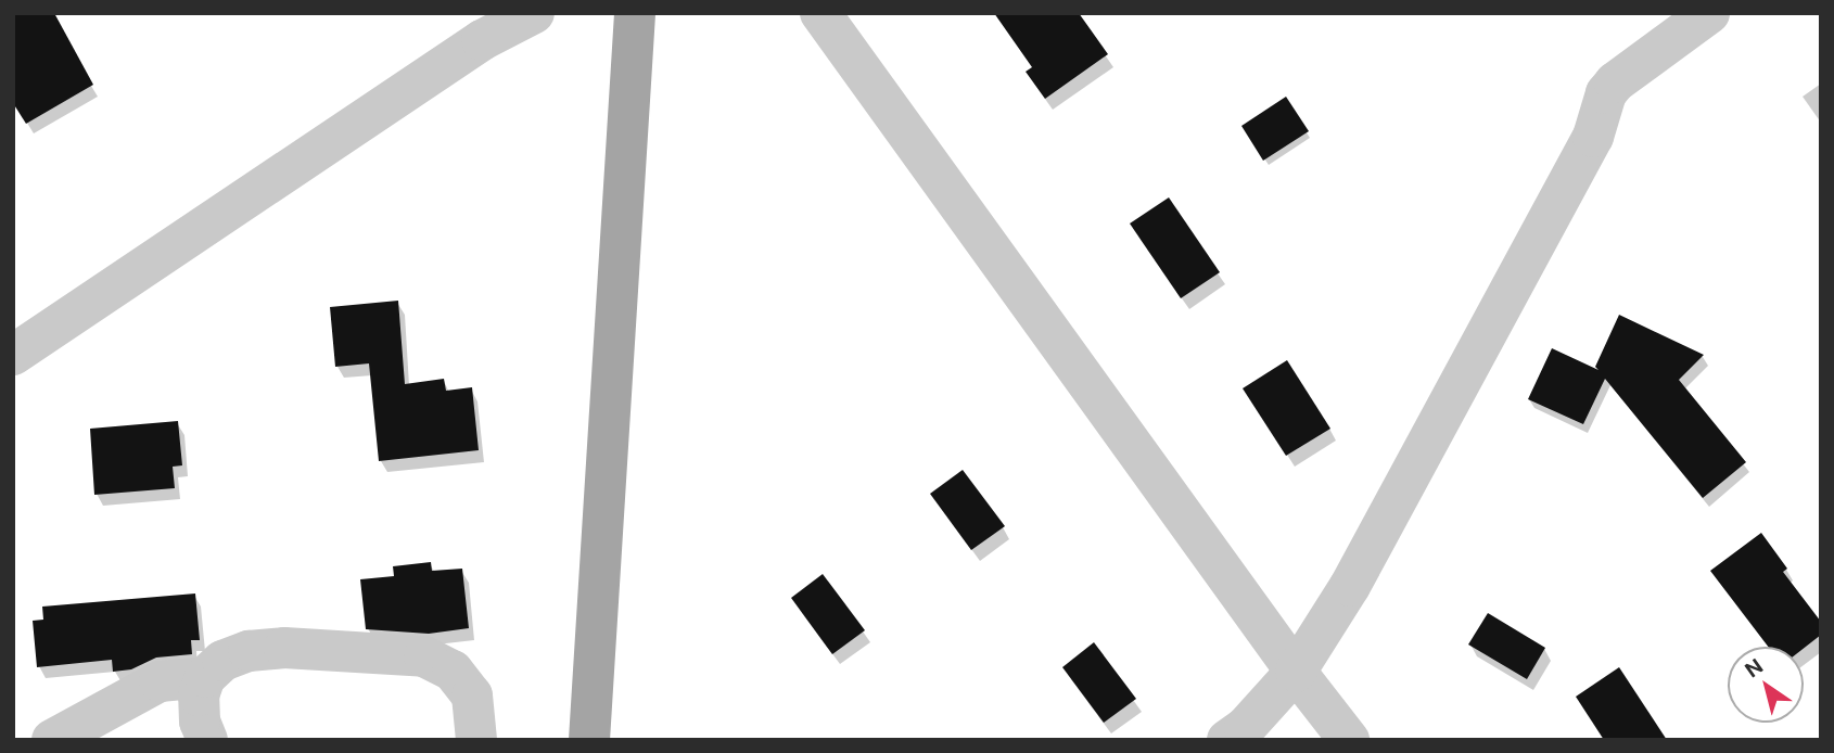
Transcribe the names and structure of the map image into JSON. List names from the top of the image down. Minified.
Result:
{"north":"top left"}
